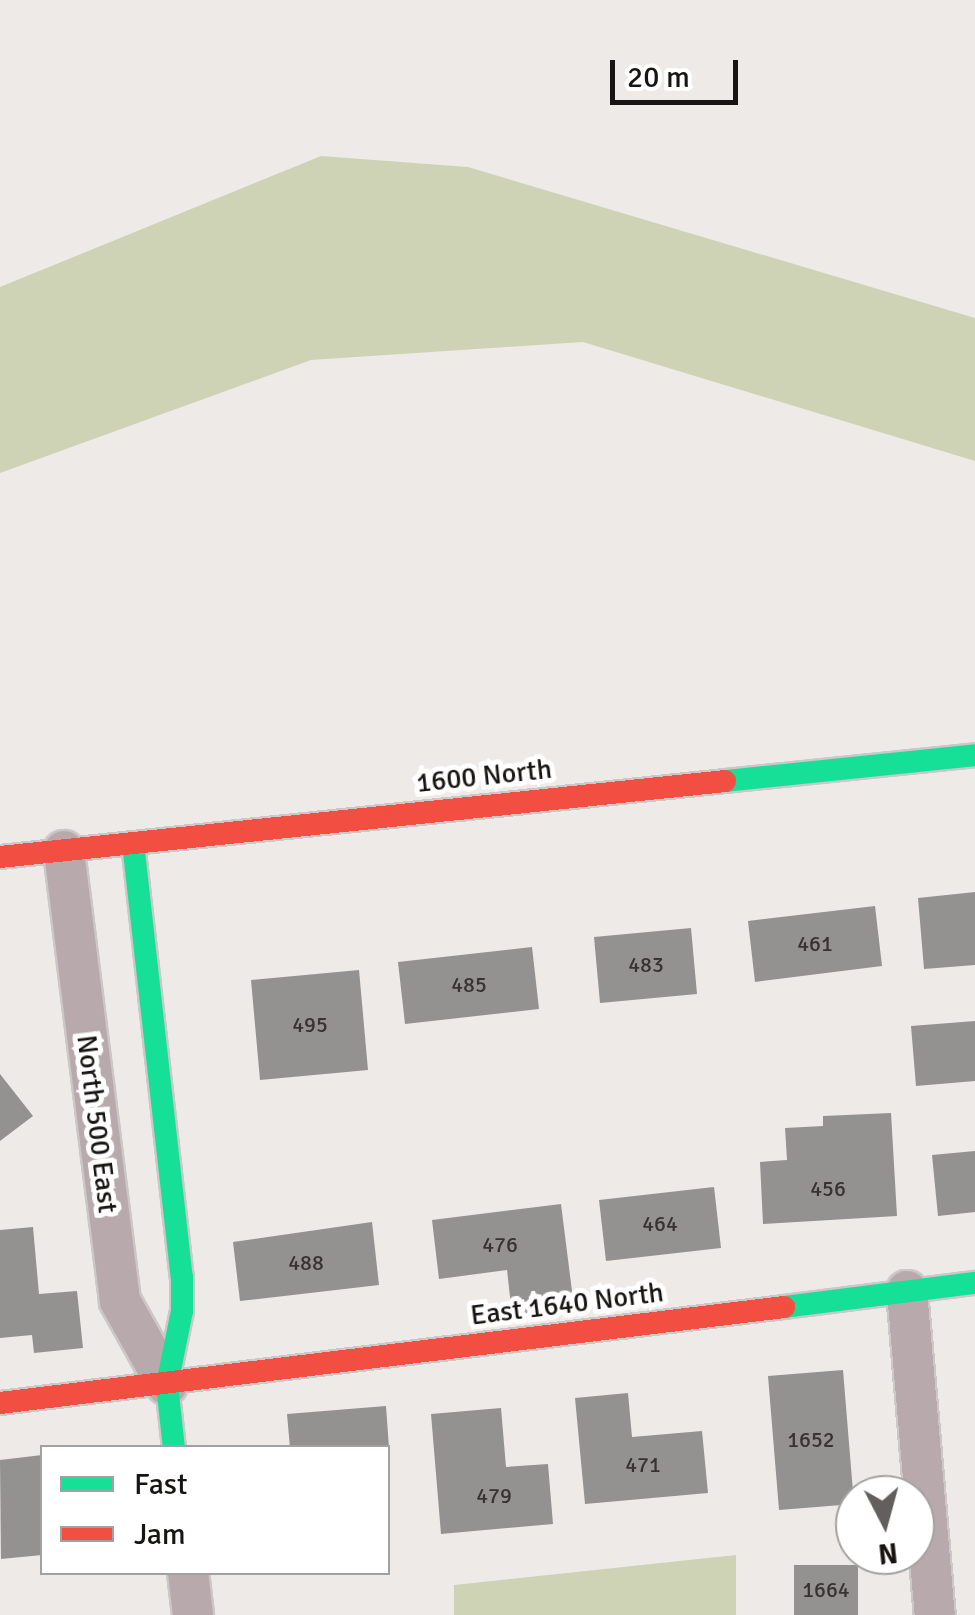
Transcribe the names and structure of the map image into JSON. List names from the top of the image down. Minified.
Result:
{"streets":{"street":["1600 North","North 500 East","East 1640 North"]},"crossings":[["1600 North","North 500 East"],["North 500 East","East 1640 North"]],"house_numbers":["461","483","485","495","456","464","476","488","1652","471","479","1664"],"legend":["Fast","Jam"],"scale_bar":"20 m","north":"bottom"}
